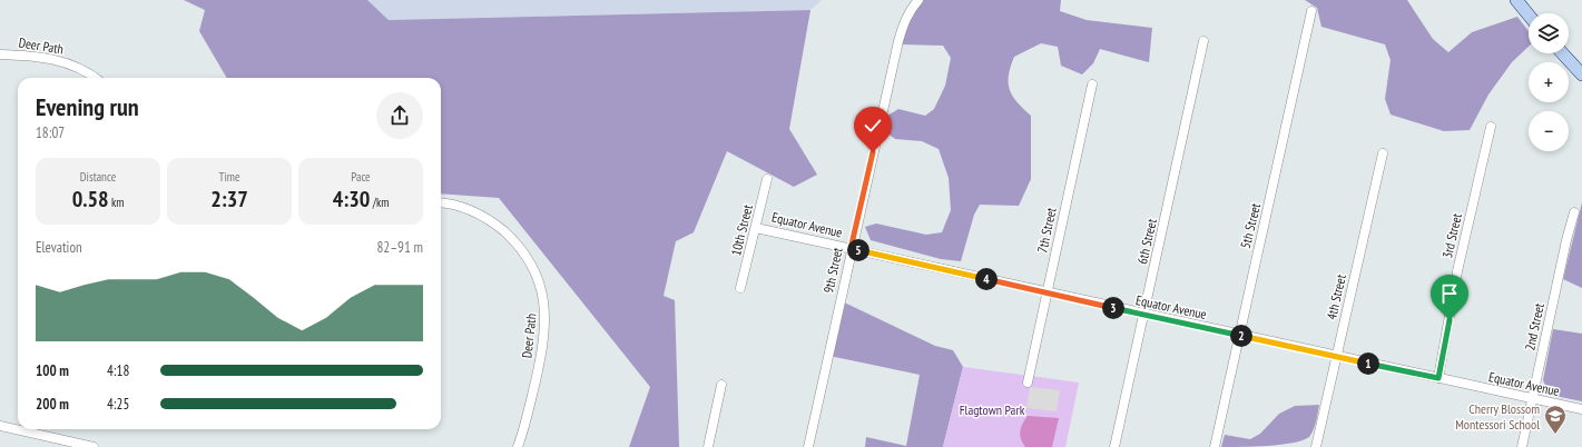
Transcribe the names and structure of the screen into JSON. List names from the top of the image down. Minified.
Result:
{"streets":{"street":["Deer Path","Equator Avenue","5th Street","10th Street","7th Street","3rd Street","6th Street","9th Street","4th Street","2nd Street"]},"crossings":[["Equator Avenue","5th Street"],["Equator Avenue","10th Street"],["Equator Avenue","7th Street"],["Equator Avenue","3rd Street"],["Equator Avenue","6th Street"],["Equator Avenue","9th Street"],["Equator Avenue","4th Street"],["Equator Avenue","2nd Street"]],"parks":["Flagtown Park"],"places":{"school or university":["Cherry Blossom Montessori School"]},"page":{"map_buttons":["+","−"],"heading":["Evening run","18:07"],"stats":[["Distance","0.58 km"],["Time","2:37"],["Pace","4:30 /km"]],"chart":["Elevation","82–91 m"],"pins":["5","4","3","2","1"],"list":[{"name":"100 m","note":"4:18"},{"name":"200 m","note":"4:25"}]}}
